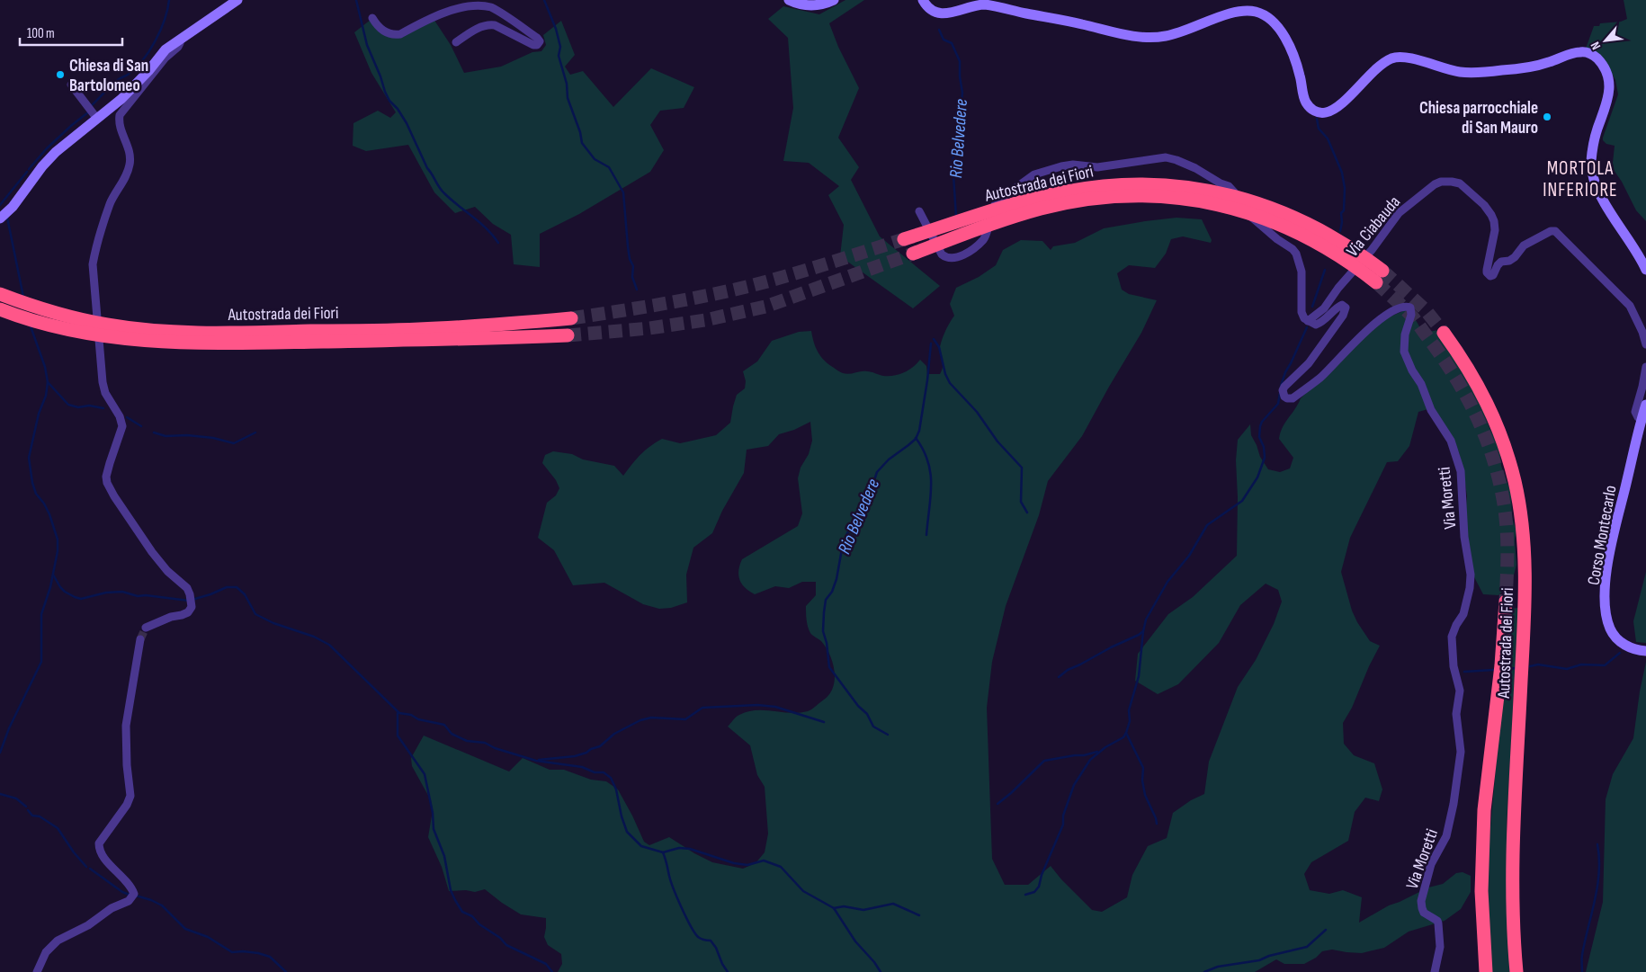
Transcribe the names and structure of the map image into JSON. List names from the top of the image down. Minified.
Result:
{"streets":{"highway":["Autostrada dei Fiori"],"main road":["Corso Montecarlo"],"street":["Via Ciabauda","Via Moretti"]},"crossings":[["Via Ciabauda","Via Moretti"]],"districts":["MORTOLA INFERIORE"],"water":["Rio Belvedere"],"places":["Chiesa di San Bartolomeo","Chiesa parrocchiale di San Mauro"],"scale_bar":"100 m","north":"bottom left"}
